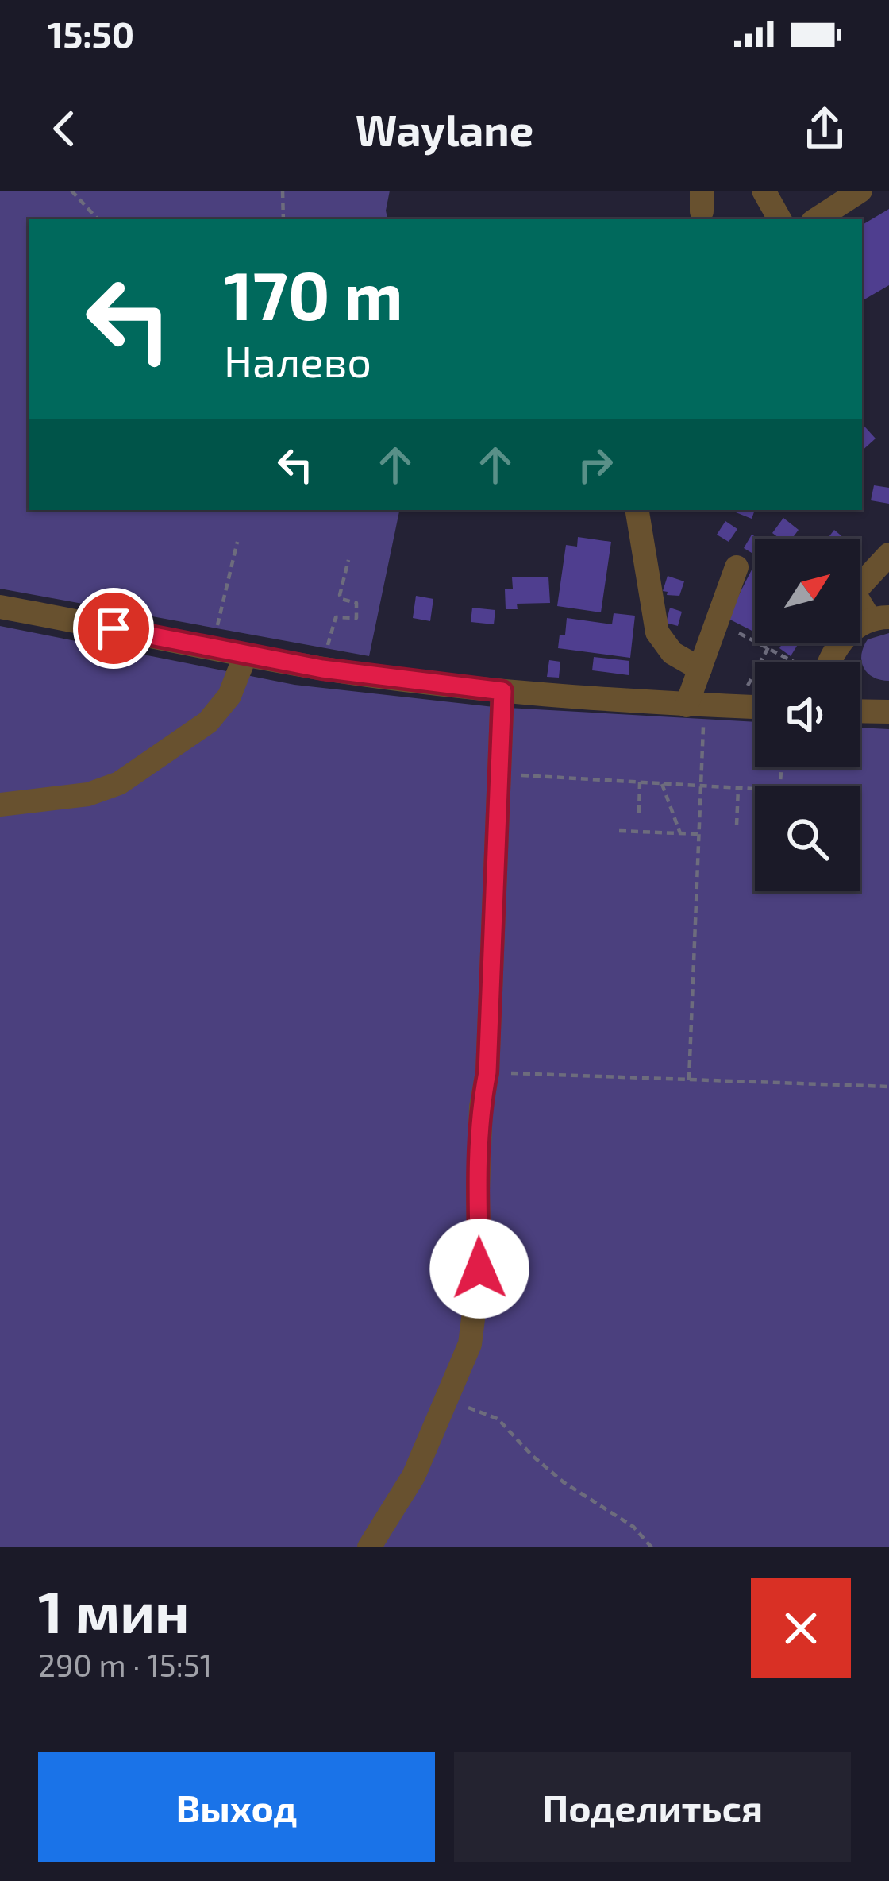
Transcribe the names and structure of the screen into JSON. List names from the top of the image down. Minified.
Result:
{"north":"top right","page":{"status":"15:50","header":"Waylane","turn":["170 m","Налево"],"heading":["1 мин","290 m · 15:51"],"buttons":["Выход","Поделиться"]}}
